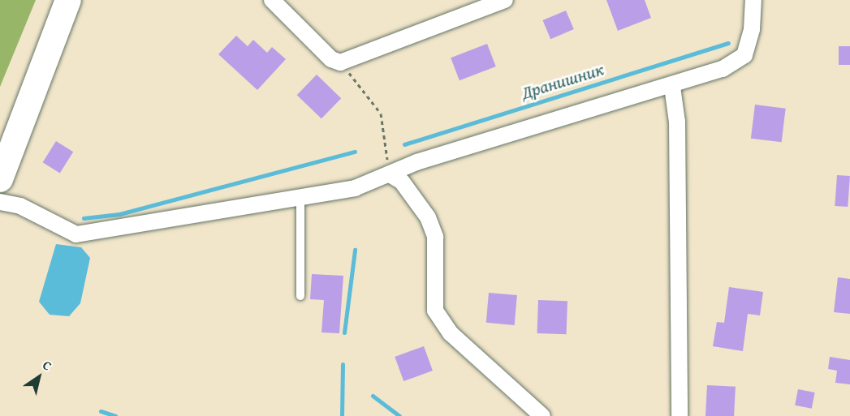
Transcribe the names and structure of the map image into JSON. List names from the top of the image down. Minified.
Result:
{"water":["Дранишник"],"north":"top right"}
